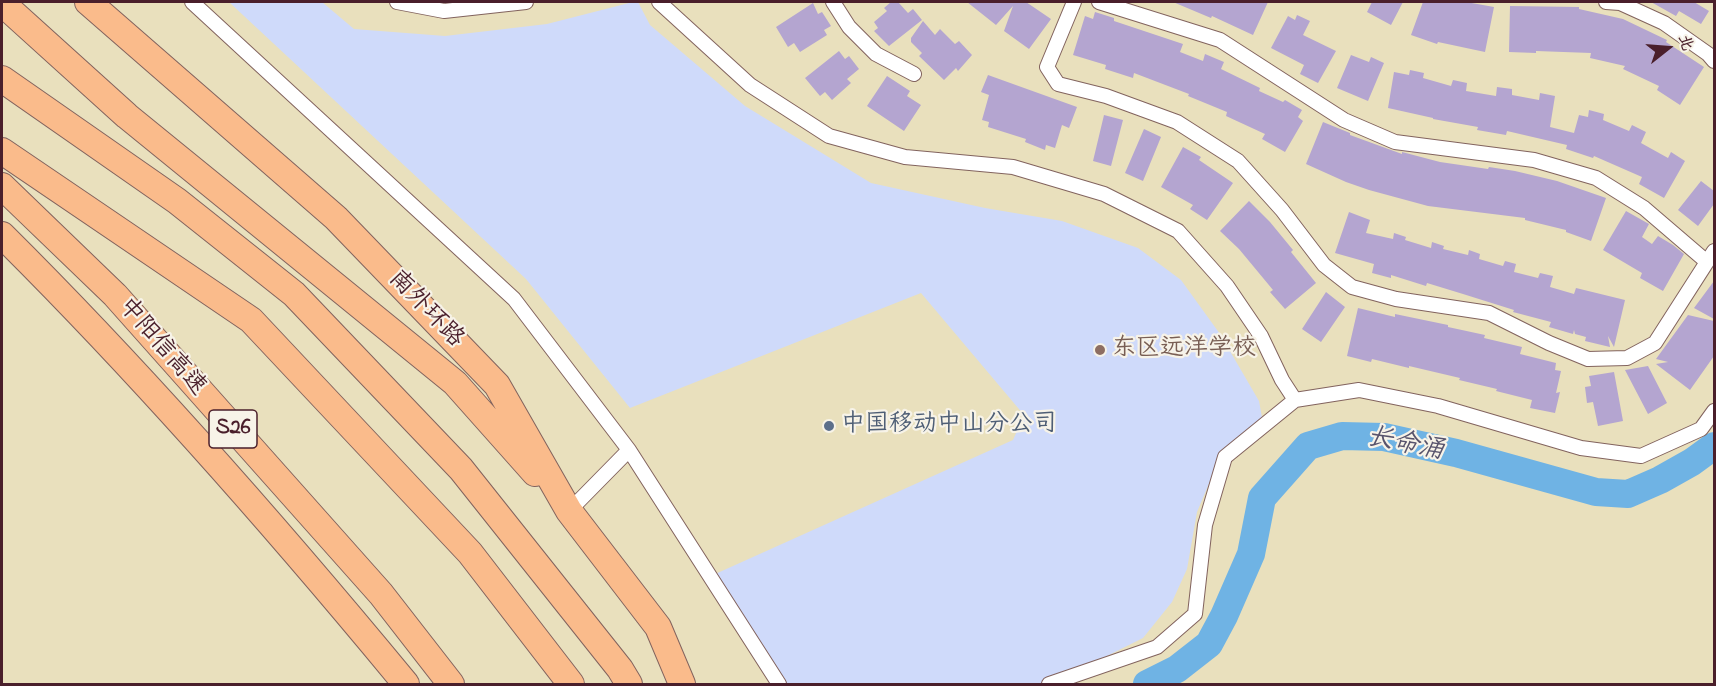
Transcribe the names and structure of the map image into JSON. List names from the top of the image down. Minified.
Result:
{"streets":{"highway":["南外环路","中阳信高速","S26"]},"water":["长命涌"],"places":["东区远洋学校","中国移动中山分公司"],"north":"right"}
